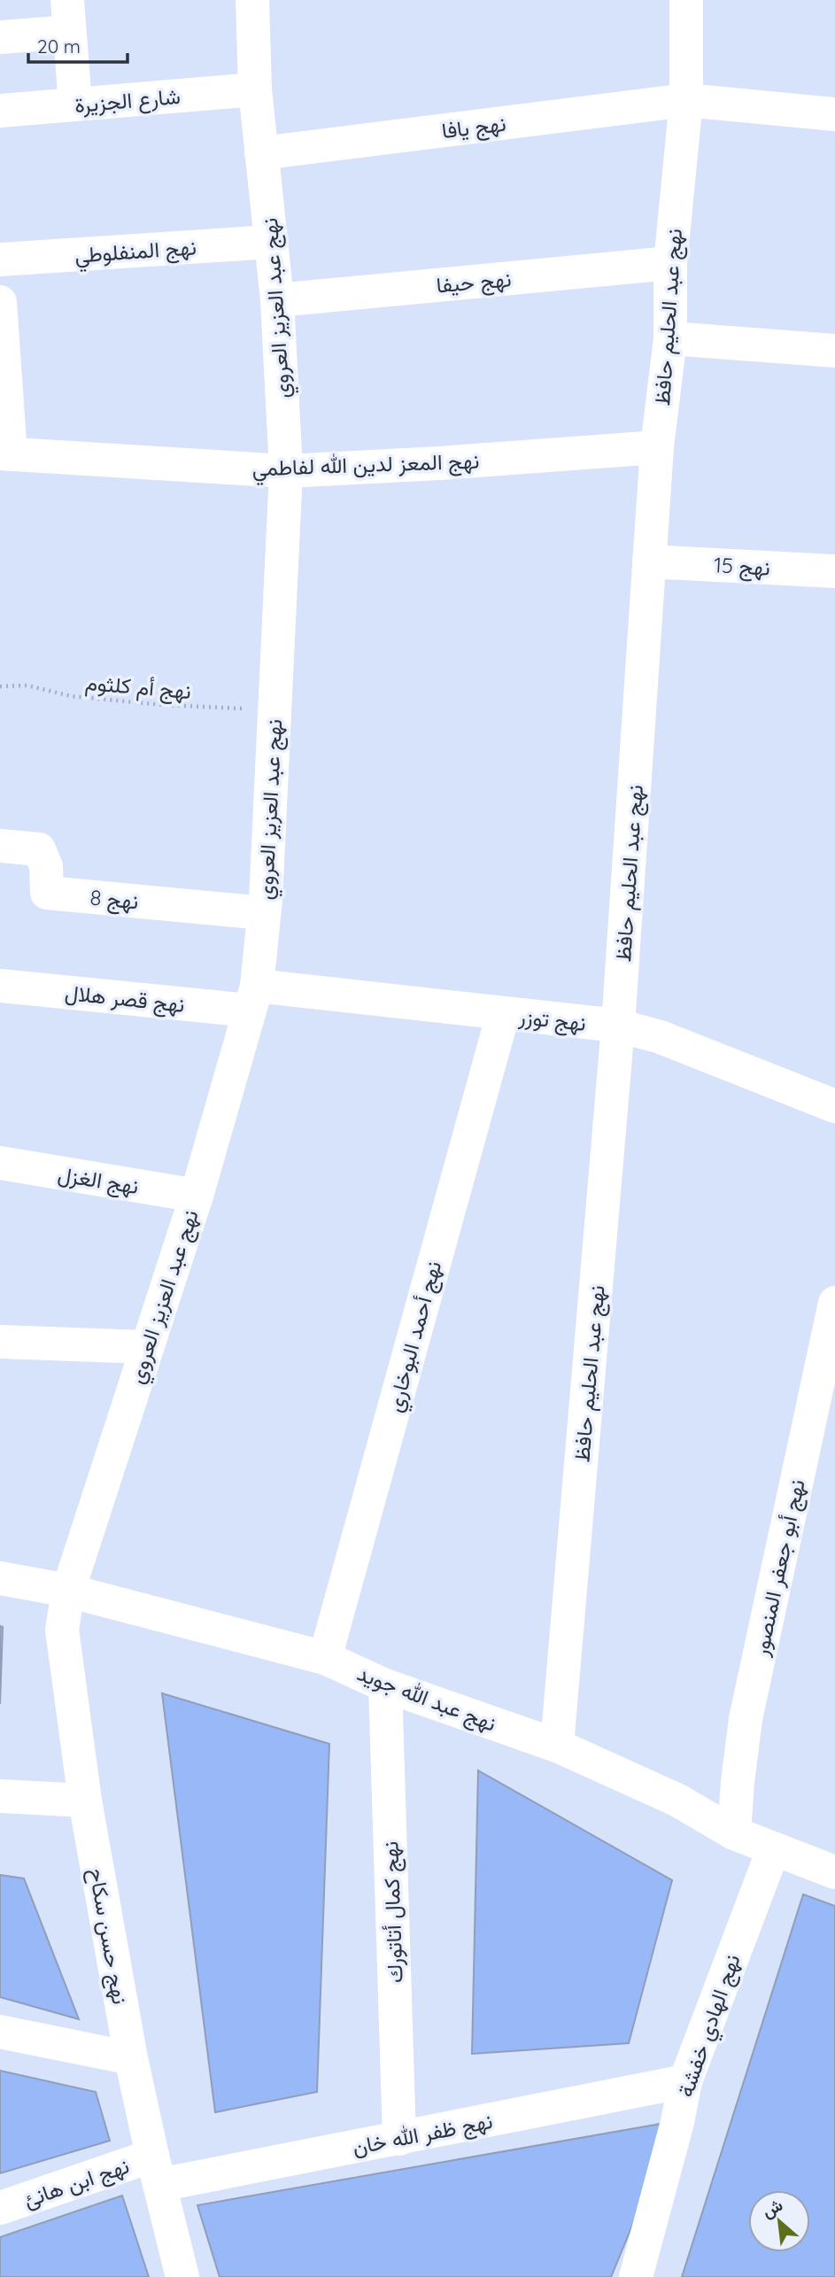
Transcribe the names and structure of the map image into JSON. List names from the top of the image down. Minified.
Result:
{"streets":{"street":["شارع الجزيرة","نهج يافا","نهج المنفلوطي","نهج حيفا","نهج عبد العزيز العروي","نهج عبد الحليم حافظ","نهج المعز لدين الله لفاطمي","نهج 15","نهج 8","نهج قصر هلال","نهج توزر","نهج الغزل","نهج أحمد البوخاري","نهج أبو جعفر المنصور","نهج عبد الله جويد","نهج كمال أتاتورك","نهج حسن سكاح","نهج الهادي خفشة","نهج ظفر الله خان","نهج ابن هانئ"],"path":["نهج أم كلثوم"]},"crossings":[["شارع الجزيرة","نهج عبد العزيز العروي"],["نهج يافا","نهج عبد العزيز العروي"],["نهج يافا","نهج عبد الحليم حافظ"],["نهج المنفلوطي","نهج عبد العزيز العروي"],["نهج حيفا","نهج عبد العزيز العروي"],["نهج حيفا","نهج عبد الحليم حافظ"],["نهج عبد العزيز العروي","نهج المعز لدين الله لفاطمي"],["نهج عبد العزيز العروي","نهج أم كلثوم"],["نهج عبد العزيز العروي","نهج 8"],["نهج عبد العزيز العروي","نهج قصر هلال"],["نهج عبد العزيز العروي","نهج توزر"],["نهج عبد العزيز العروي","نهج الغزل"],["نهج عبد العزيز العروي","نهج عبد الله جويد"],["نهج عبد العزيز العروي","نهج حسن سكاح"],["نهج عبد الحليم حافظ","نهج المعز لدين الله لفاطمي"],["نهج عبد الحليم حافظ","نهج 15"],["نهج عبد الحليم حافظ","نهج توزر"],["نهج عبد الحليم حافظ","نهج عبد الله جويد"],["نهج قصر هلال","نهج توزر"],["نهج توزر","نهج أحمد البوخاري"],["نهج أحمد البوخاري","نهج عبد الله جويد"],["نهج أبو جعفر المنصور","نهج عبد الله جويد"],["نهج عبد الله جويد","نهج كمال أتاتورك"],["نهج عبد الله جويد","نهج حسن سكاح"],["نهج عبد الله جويد","نهج الهادي خفشة"],["نهج كمال أتاتورك","نهج ظفر الله خان"],["نهج حسن سكاح","نهج ظفر الله خان"],["نهج حسن سكاح","نهج ابن هانئ"],["نهج الهادي خفشة","نهج ظفر الله خان"],["نهج ظفر الله خان","نهج ابن هانئ"]],"scale_bar":"20 m","north":"top left"}
